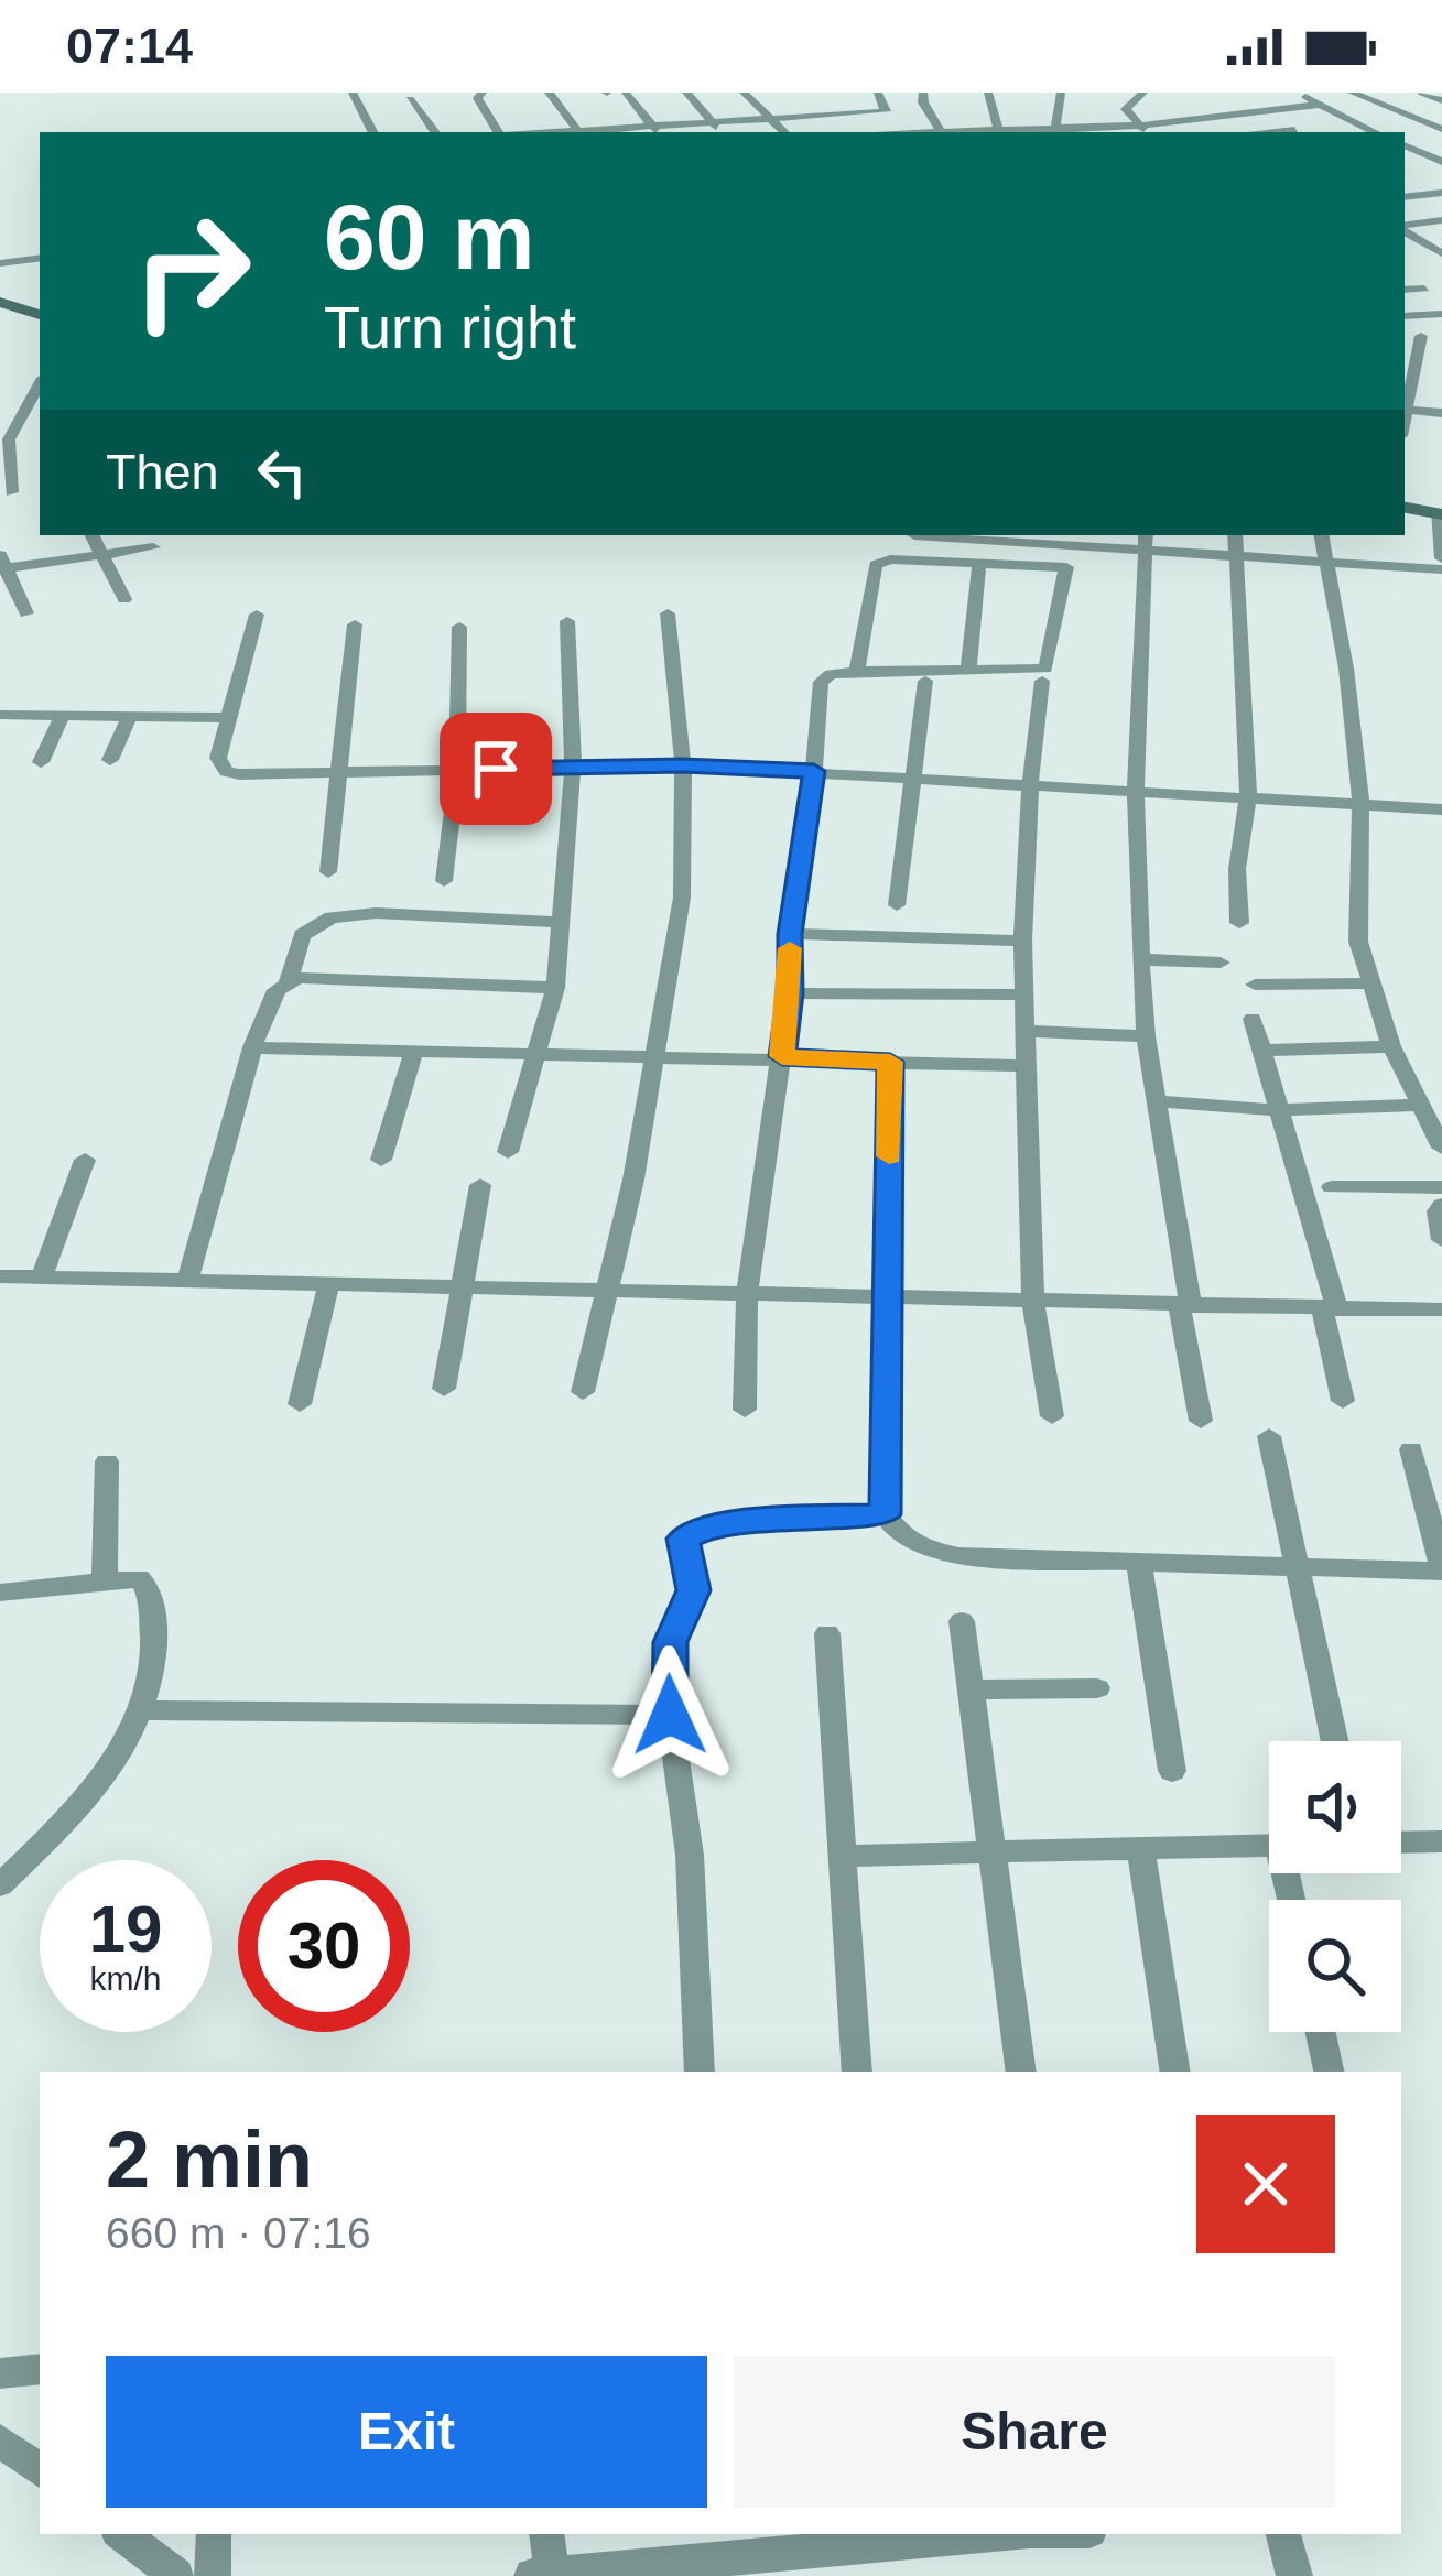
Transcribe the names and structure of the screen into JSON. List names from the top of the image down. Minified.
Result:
{"page":{"status":"07:14","turn":["60 m","Turn right"],"then":"Then","speed":"19 km/h","limit":"30","heading":["2 min","660 m · 07:16"],"buttons":["Exit","Share"]}}
